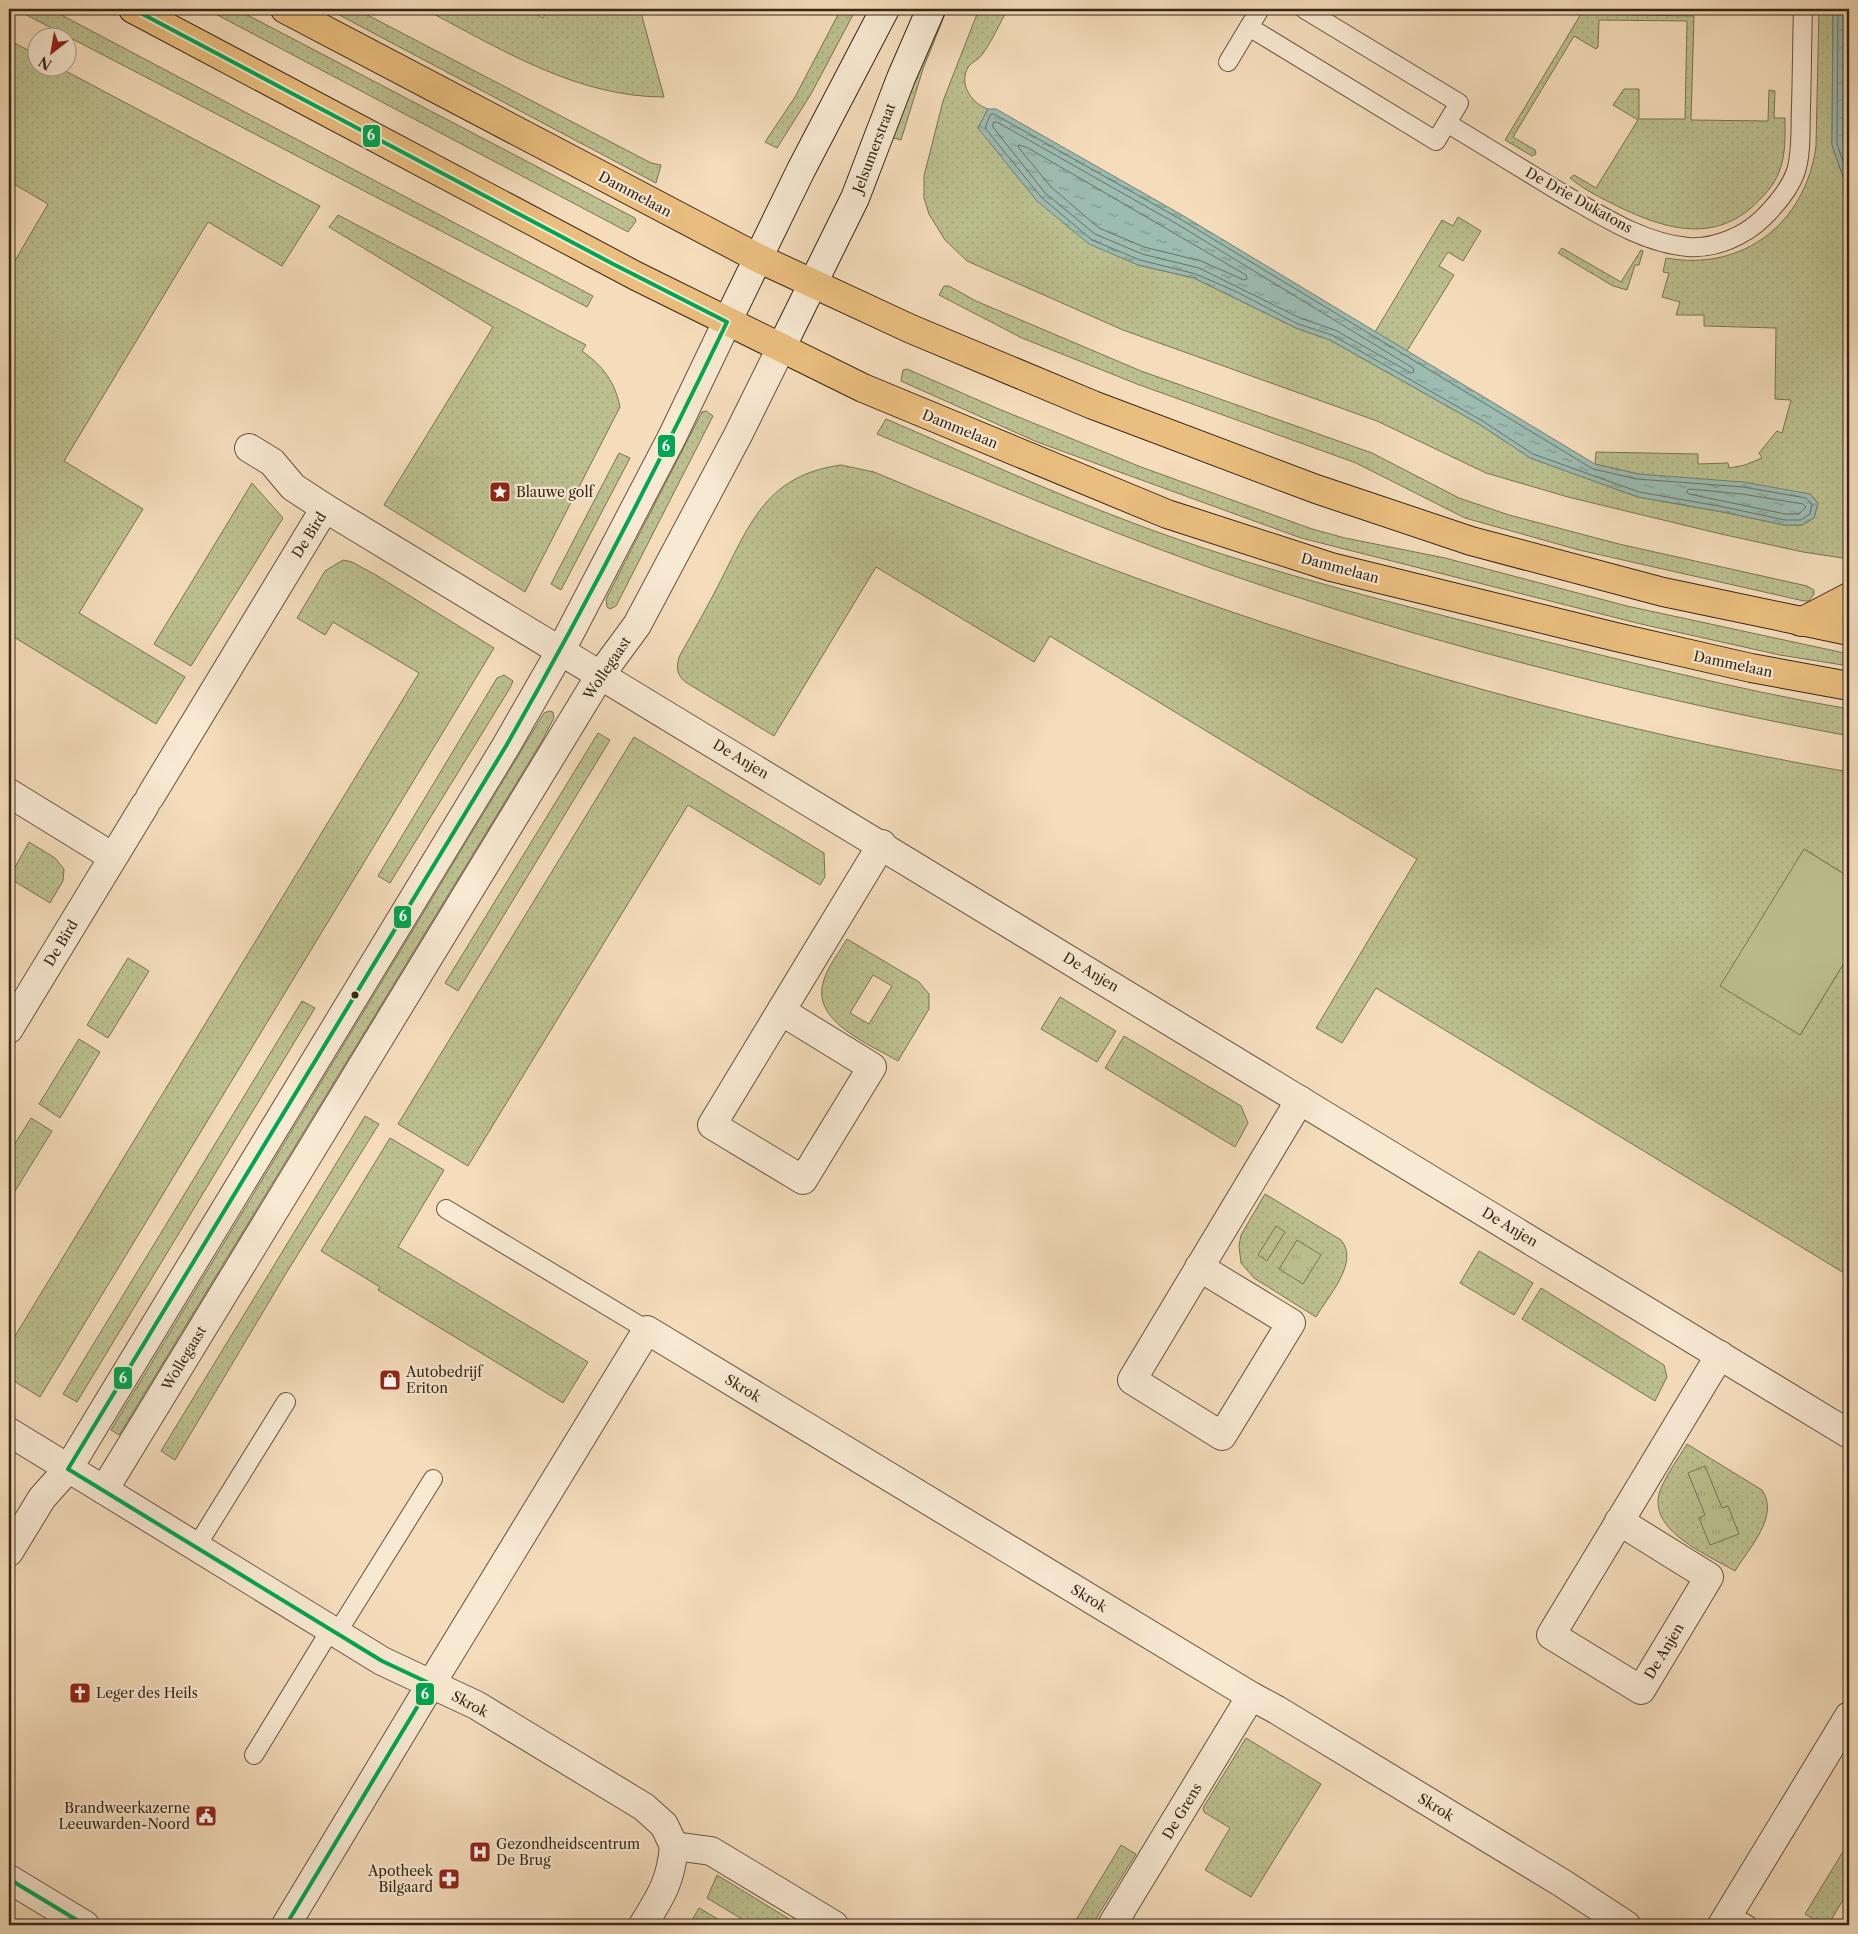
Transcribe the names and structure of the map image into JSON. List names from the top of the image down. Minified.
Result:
{"streets":{"main road":["Dammelaan"],"street":["Jelsumerstraat","De Bird","Wollegaast","De Anjen","Skrok","De Grens"],"lane":["De Drie Dukatons"]},"crossings":[["Jelsumerstraat","Dammelaan"],["Jelsumerstraat","Wollegaast"],["Dammelaan","Wollegaast"],["De Bird","Wollegaast"],["De Bird","De Anjen"],["Wollegaast","De Anjen"],["Wollegaast","Skrok"],["Skrok","De Grens"]],"places":{"place":["Blauwe golf"],"shop":["Autobedrijf Eriton"],"church":["Leger des Heils"],"public building":["Brandweerkazerne Leeuwarden-Noord"],"hospital":["Gezondheidscentrum De Brug"],"pharmacy":["Apotheek Bilgaard"]},"lines":["transit line 6"],"north":"bottom left"}
